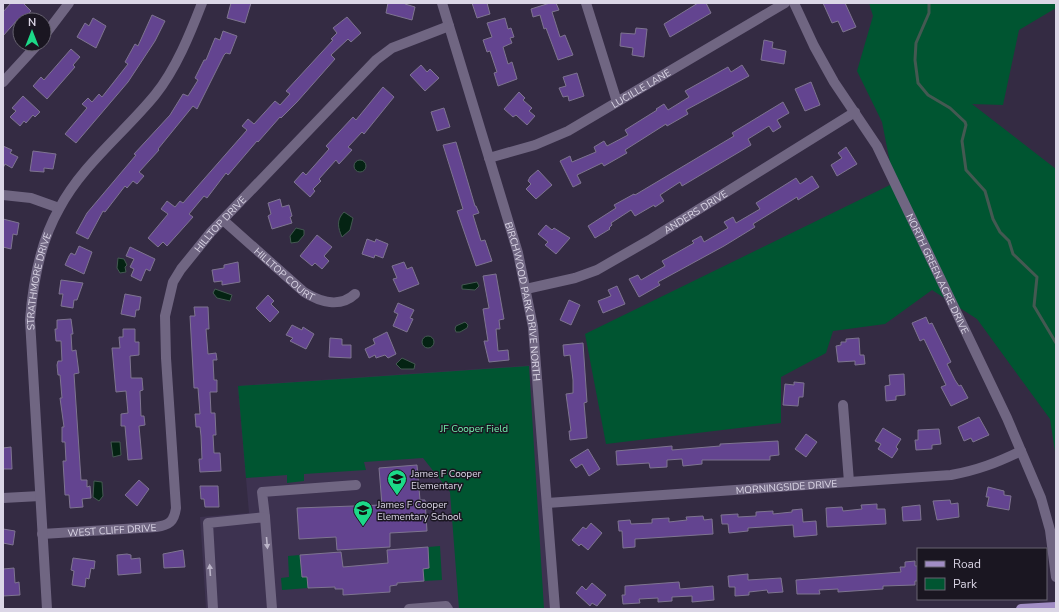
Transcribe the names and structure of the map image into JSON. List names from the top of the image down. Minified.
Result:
{"streets":{"street":["LUCILLE LANE","ANDERS DRIVE","HILLTOP DRIVE","HILLTOP COURT","NORTH GREEN ACRE DRIVE","STRATHMORE DRIVE","BIRCHWOOD PARK DRIVE NORTH","MORNINGSIDE DRIVE","WEST CLIFF DRIVE"]},"crossings":[["LUCILLE LANE","BIRCHWOOD PARK DRIVE NORTH"],["ANDERS DRIVE","NORTH GREEN ACRE DRIVE"],["ANDERS DRIVE","BIRCHWOOD PARK DRIVE NORTH"],["HILLTOP DRIVE","HILLTOP COURT"],["HILLTOP DRIVE","BIRCHWOOD PARK DRIVE NORTH"],["HILLTOP DRIVE","WEST CLIFF DRIVE"],["NORTH GREEN ACRE DRIVE","MORNINGSIDE DRIVE"],["STRATHMORE DRIVE","WEST CLIFF DRIVE"],["BIRCHWOOD PARK DRIVE NORTH","MORNINGSIDE DRIVE"]],"parks":["JF Cooper Field"],"places":{"school or university":["James F Cooper Elementary","James F Cooper Elementary School"]},"legend":["Road","Park"],"north":"top"}
